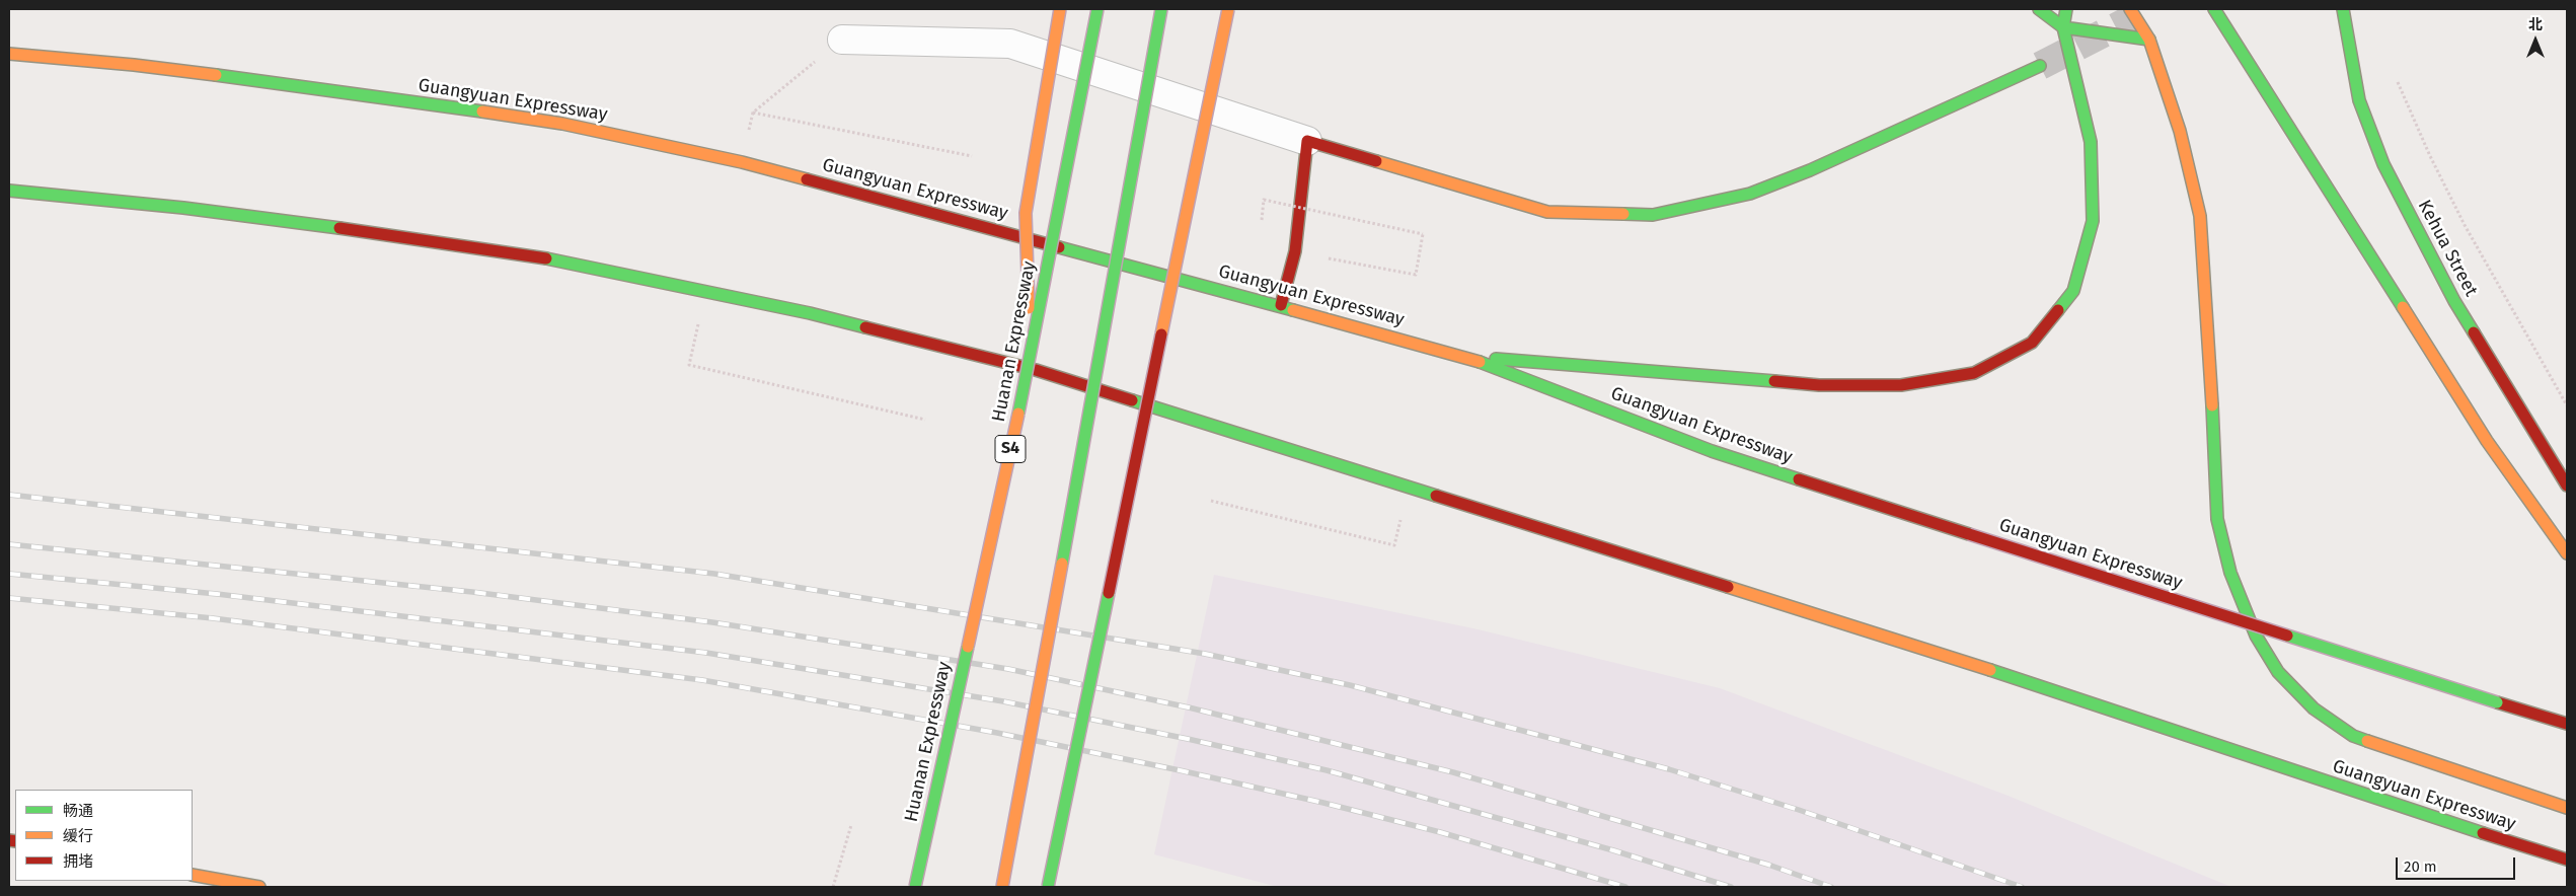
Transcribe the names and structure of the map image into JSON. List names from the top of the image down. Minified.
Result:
{"streets":{"main road":["Guangyuan Expressway","Kehua Street","Huanan Expressway","S4"]},"legend":["畅通","缓行","拥堵"],"scale_bar":"20 m","north":"top"}
